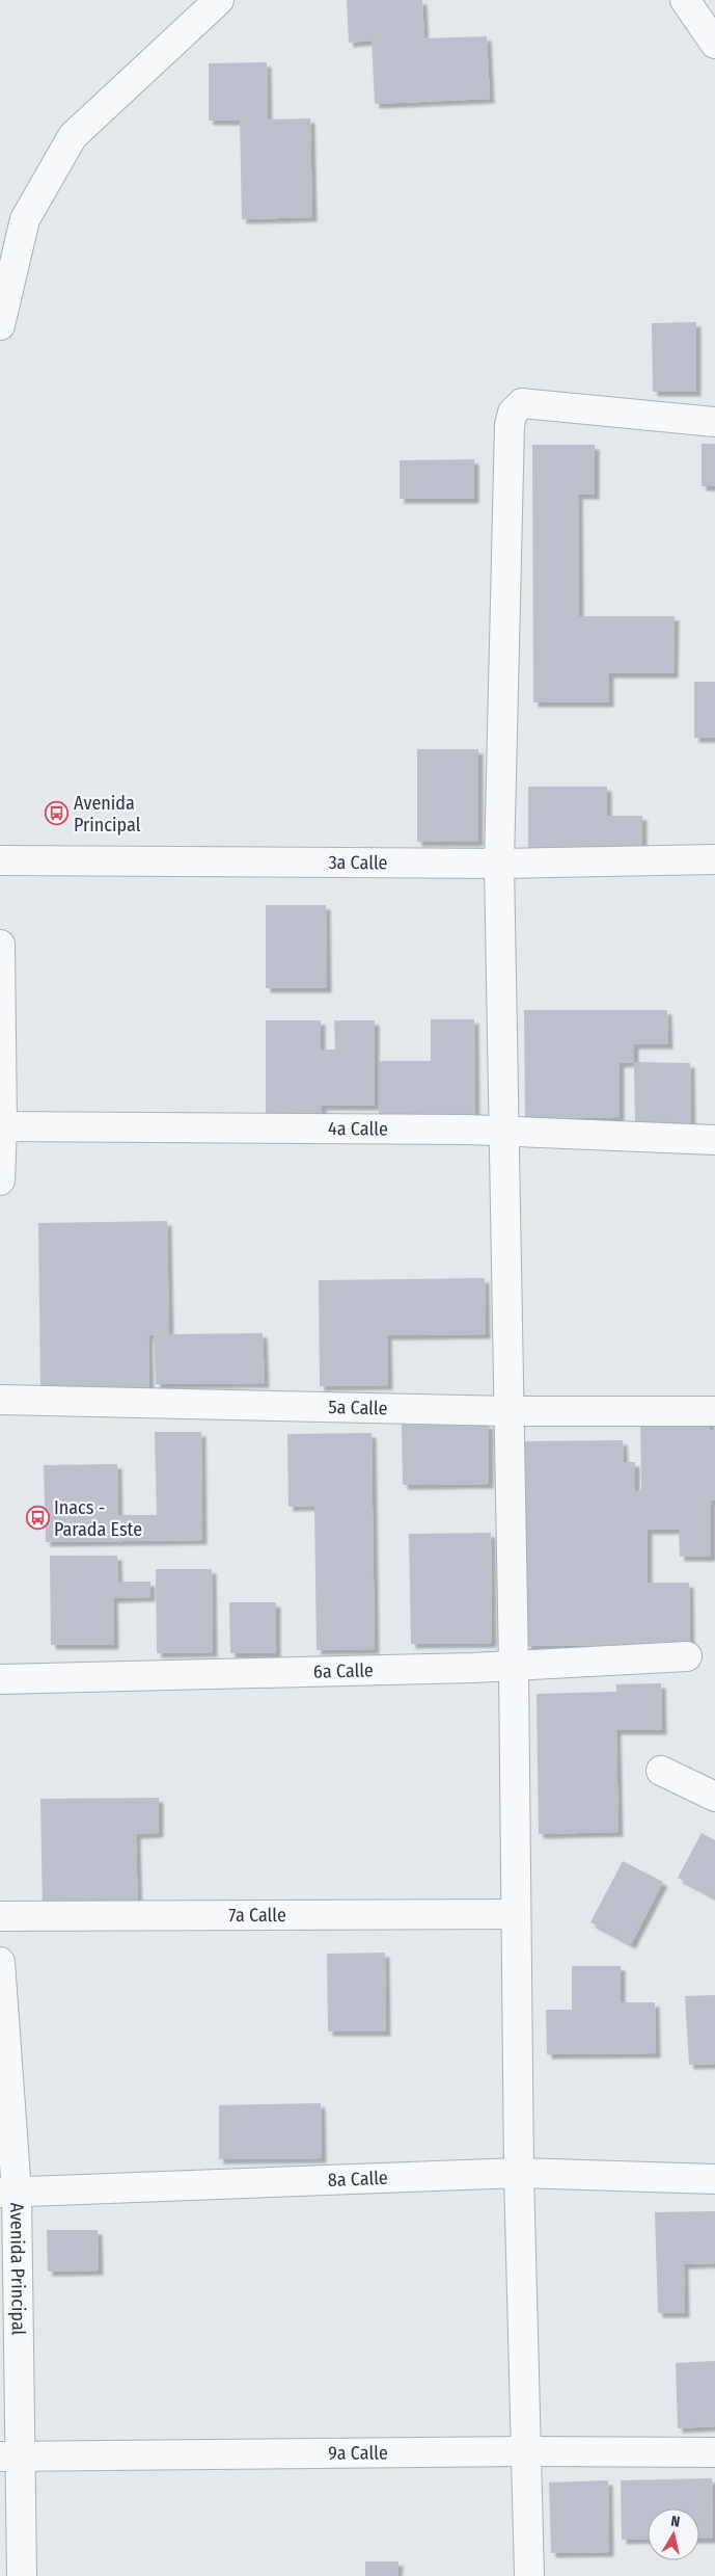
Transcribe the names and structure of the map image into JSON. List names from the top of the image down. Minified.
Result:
{"streets":{"street":["3a Calle","4a Calle","5a Calle","6a Calle","7a Calle","8a Calle","Avenida Principal","9a Calle"]},"crossings":[["8a Calle","Avenida Principal"],["Avenida Principal","9a Calle"]],"places":{"bus stop":["Avenida Principal","Inacs - Parada Este"]},"north":"top"}
